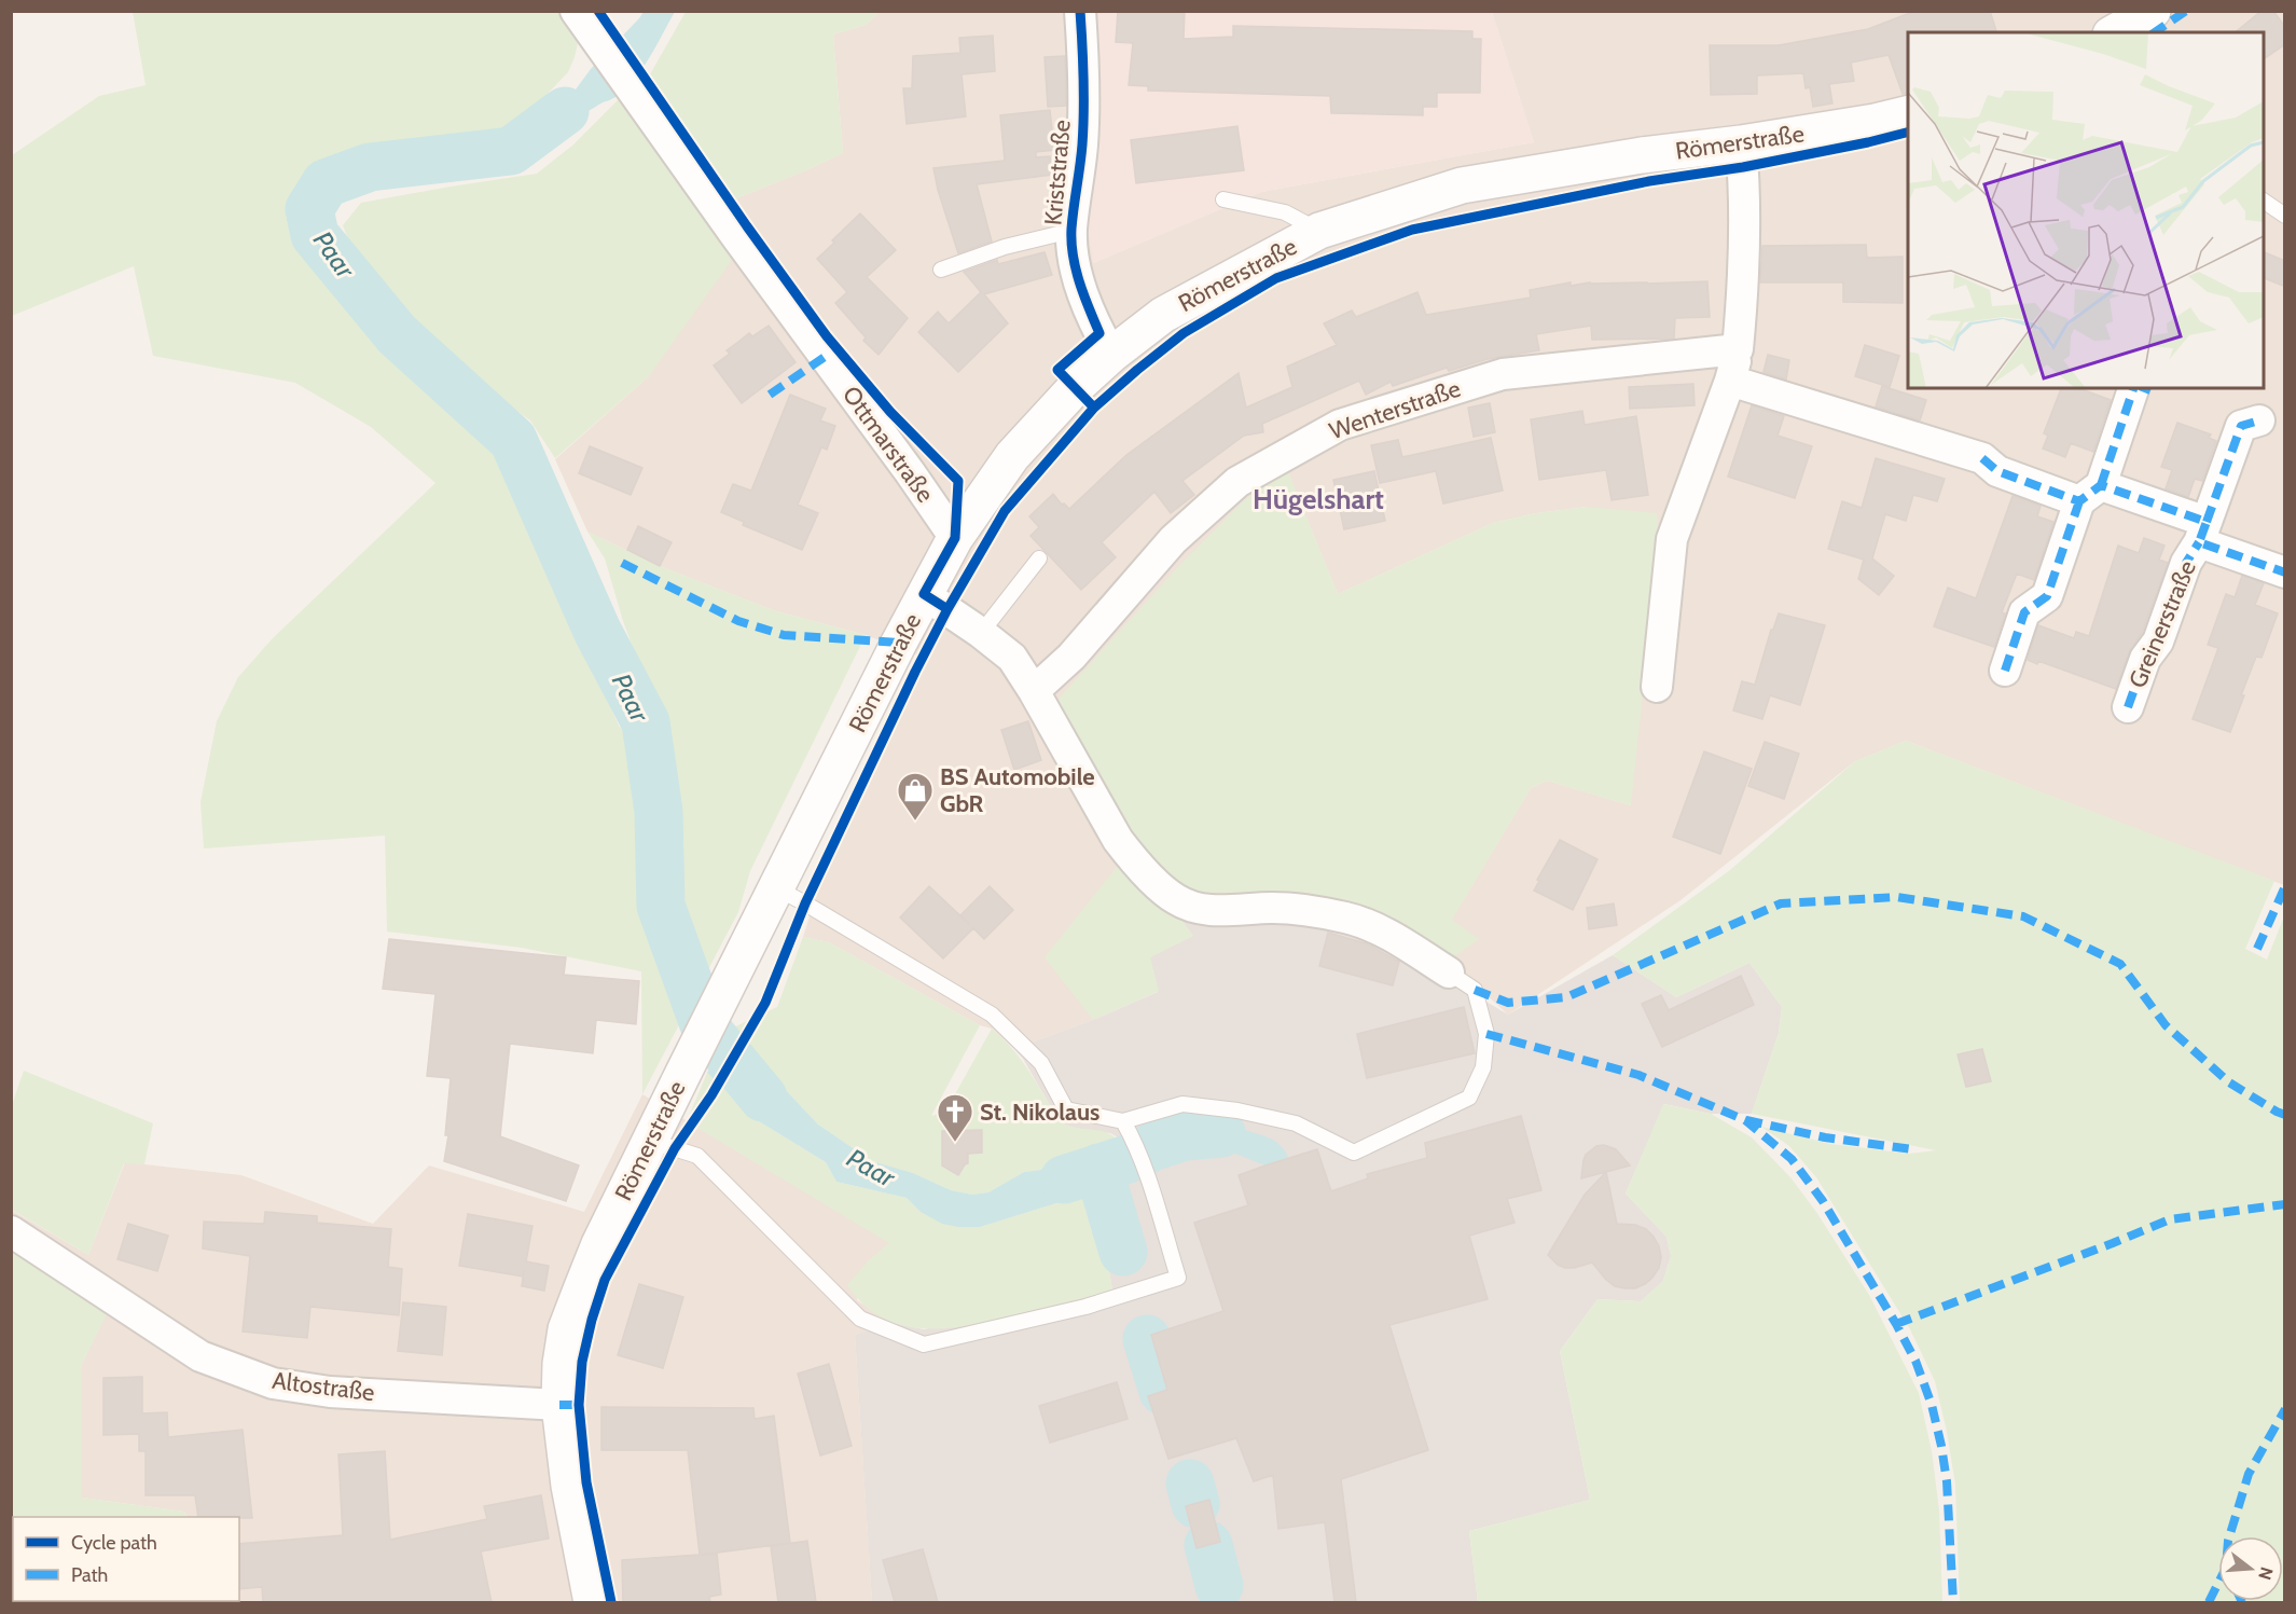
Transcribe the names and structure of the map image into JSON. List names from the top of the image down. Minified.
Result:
{"streets":{"main road":["Römerstraße"],"street":["Kriststraße","Wenterstraße","Ottmarstraße","Greinerstraße","Altostraße"]},"crossings":[["Römerstraße","Kriststraße"],["Römerstraße","Ottmarstraße"],["Römerstraße","Altostraße"]],"districts":["Hügelshart"],"water":["Paar"],"places":{"shop":["BS Automobile GbR"],"church":["St. Nikolaus"]},"legend":["Cycle path","Path"],"north":"right"}
